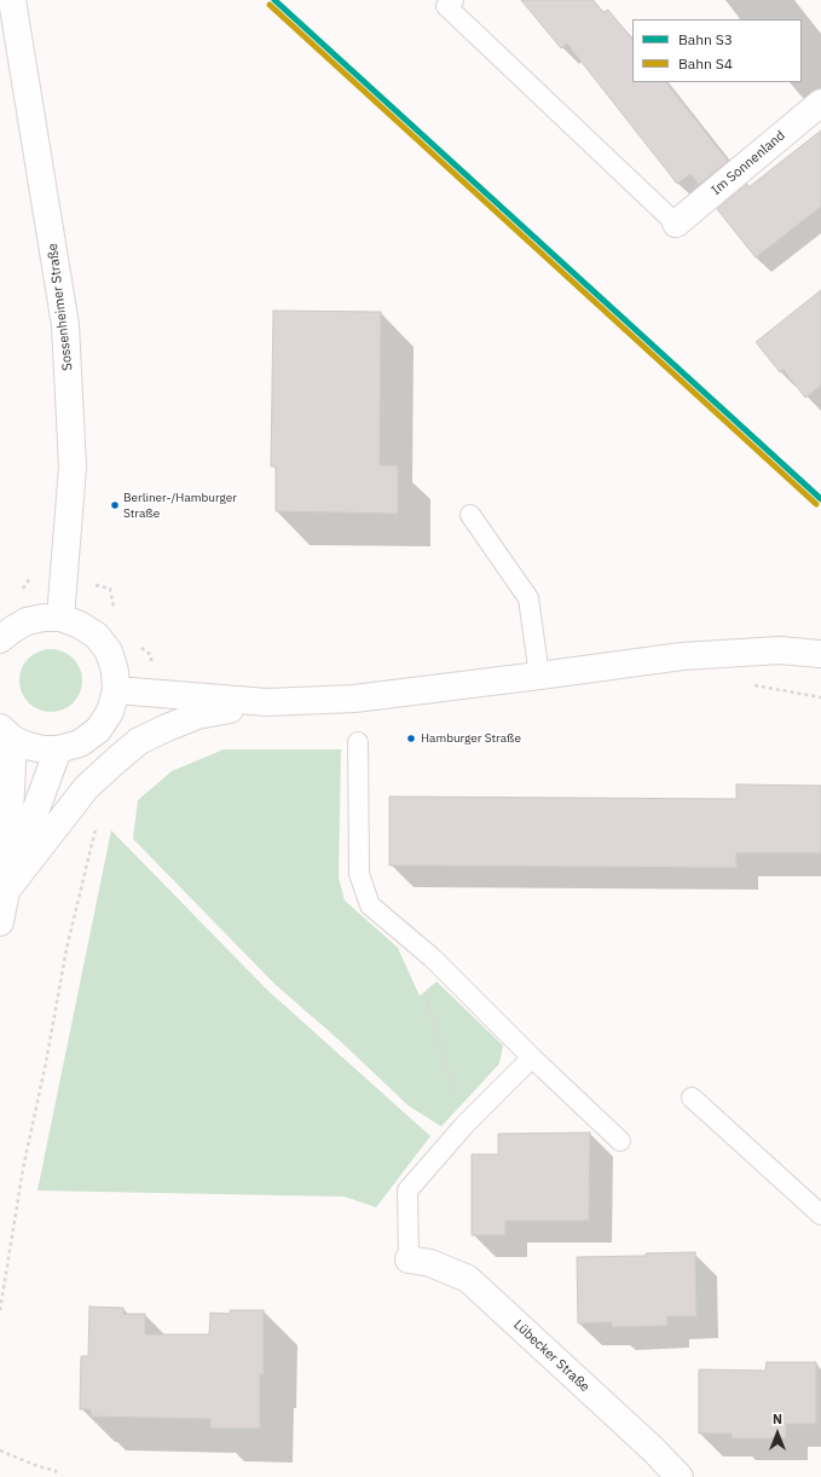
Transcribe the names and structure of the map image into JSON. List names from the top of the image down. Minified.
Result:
{"streets":{"street":["Im Sonnenland","Sossenheimer Straße","Lübecker Straße"]},"places":["Berliner-/Hamburger Straße","Hamburger Straße"],"lines":["rail line S3","rail line S4"],"legend":["Bahn S3","Bahn S4"],"north":"top"}
